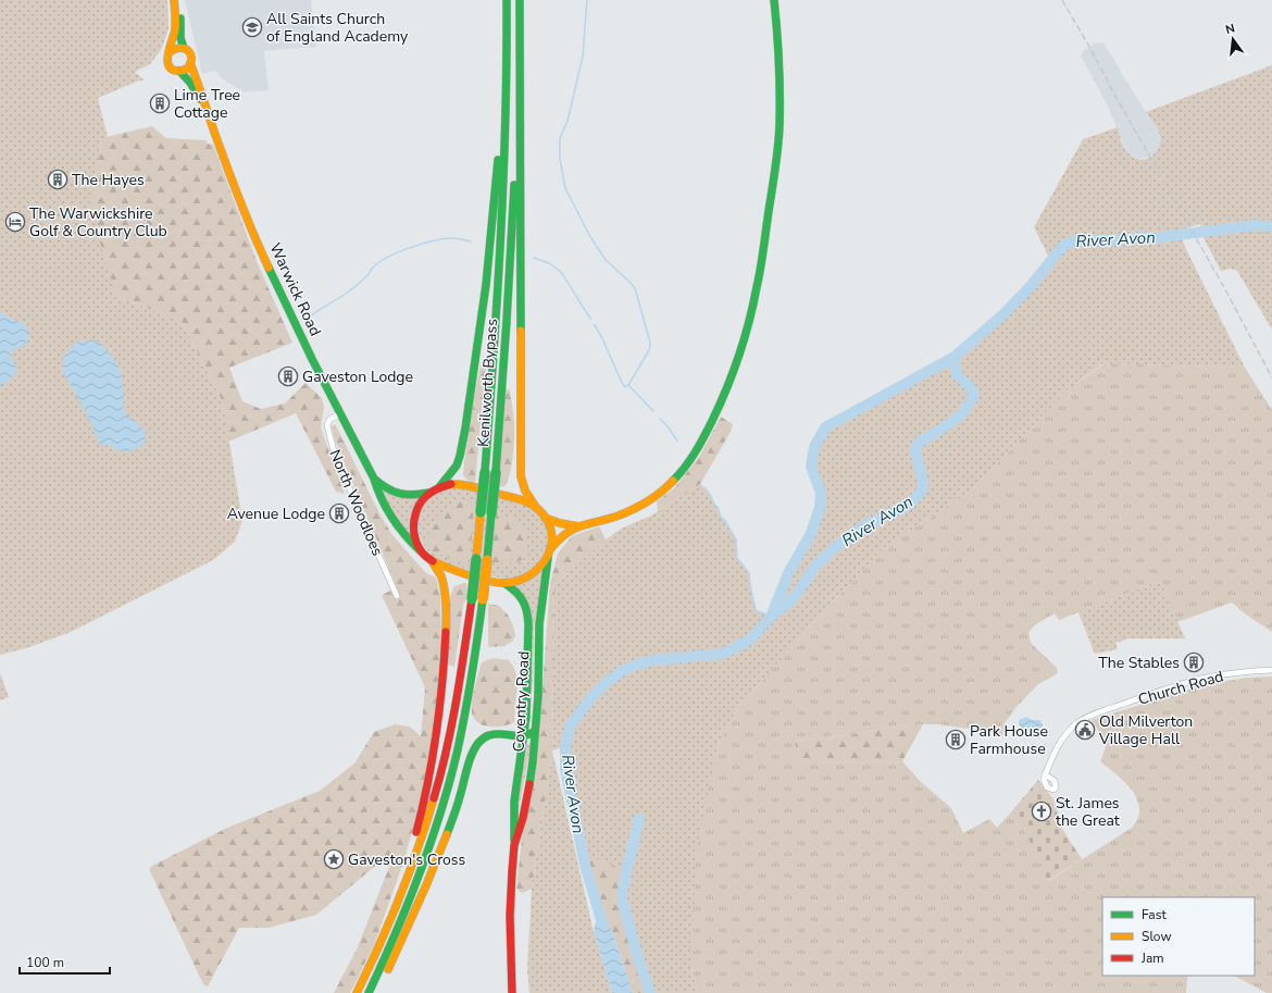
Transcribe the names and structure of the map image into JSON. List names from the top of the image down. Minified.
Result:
{"streets":{"main road":["Warwick Road","Kenilworth Bypass","Coventry Road"],"street":["North Woodloes","Church Road"]},"crossings":[["Warwick Road","North Woodloes"],["Warwick Road","Coventry Road"]],"water":["River Avon"],"places":{"school or university":["All Saints Church of England Academy"],"building":["Lime Tree Cottage","The Hayes","Gaveston Lodge","Avenue Lodge","The Stables","Park House Farmhouse"],"hotel":["The Warwickshire Golf & Country Club"],"public building":["Old Milverton Village Hall"],"church":["St. James the Great"],"place":["Gaveston's Cross"]},"legend":["Fast","Slow","Jam"],"scale_bar":"100 m","north":"top"}
